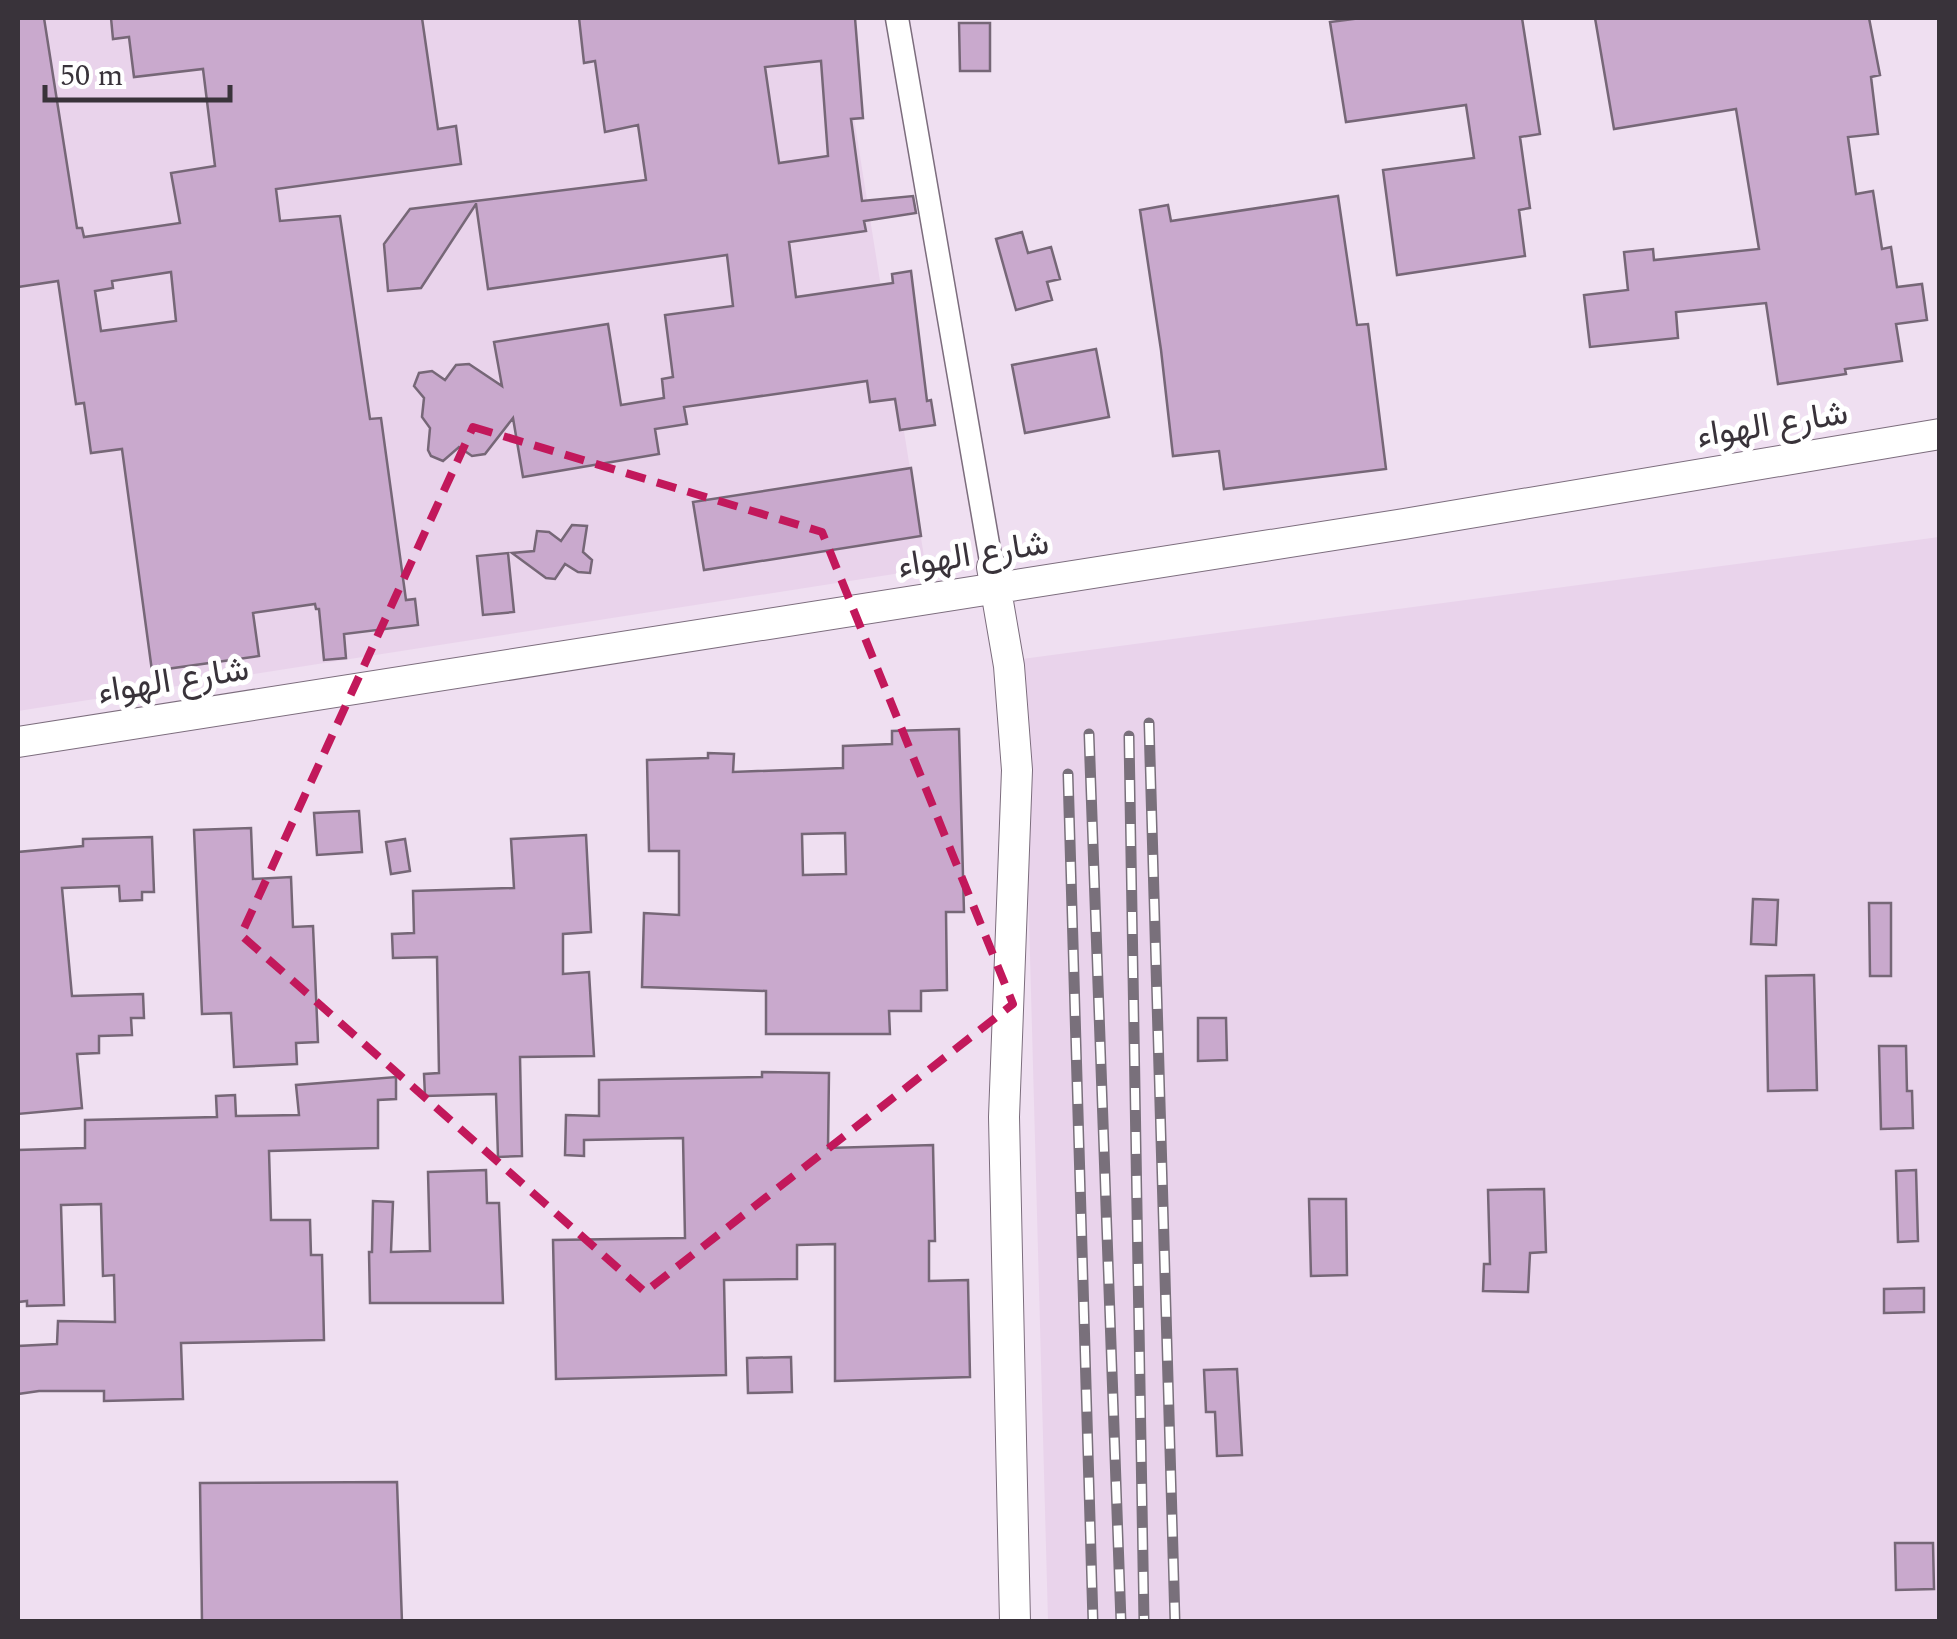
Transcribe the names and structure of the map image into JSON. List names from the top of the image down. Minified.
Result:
{"streets":{"street":["شارع الهواء"]},"scale_bar":"50 m"}
